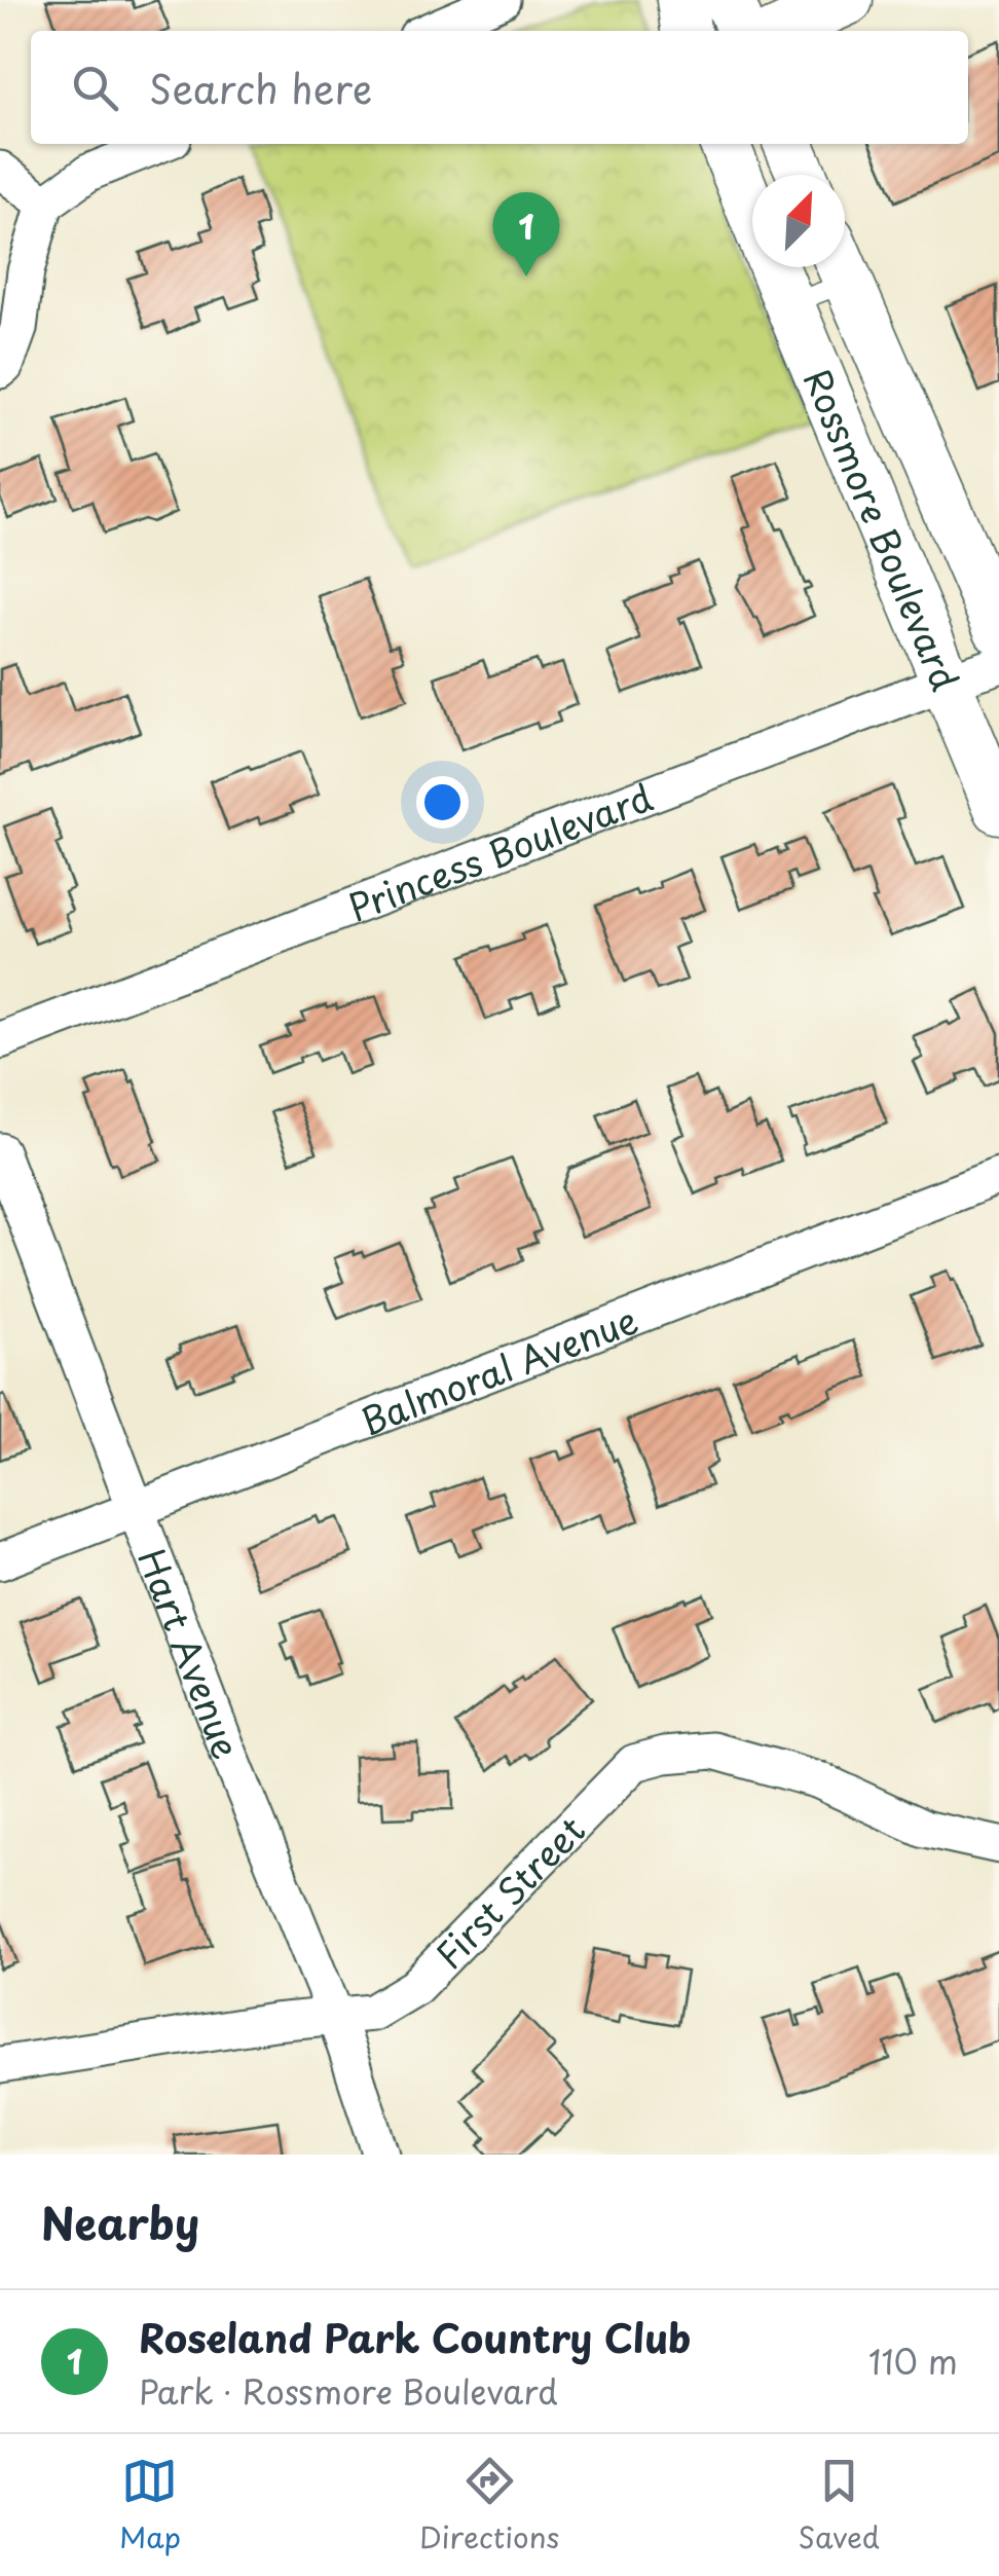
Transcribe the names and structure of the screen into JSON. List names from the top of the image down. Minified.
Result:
{"streets":{"street":["Rossmore Boulevard","Princess Boulevard","Balmoral Avenue","Hart Avenue","First Street"]},"crossings":[["Rossmore Boulevard","Princess Boulevard"],["Balmoral Avenue","Hart Avenue"],["Hart Avenue","First Street"]],"north":"top right","page":{"search":"Search here","pins":"1","heading":"Nearby","list":[{"mark":"1","name":"Roseland Park Country Club","note":"Park · Rossmore Boulevard","value":"110 m"}],"nav":["Map","Directions","Saved"]}}
